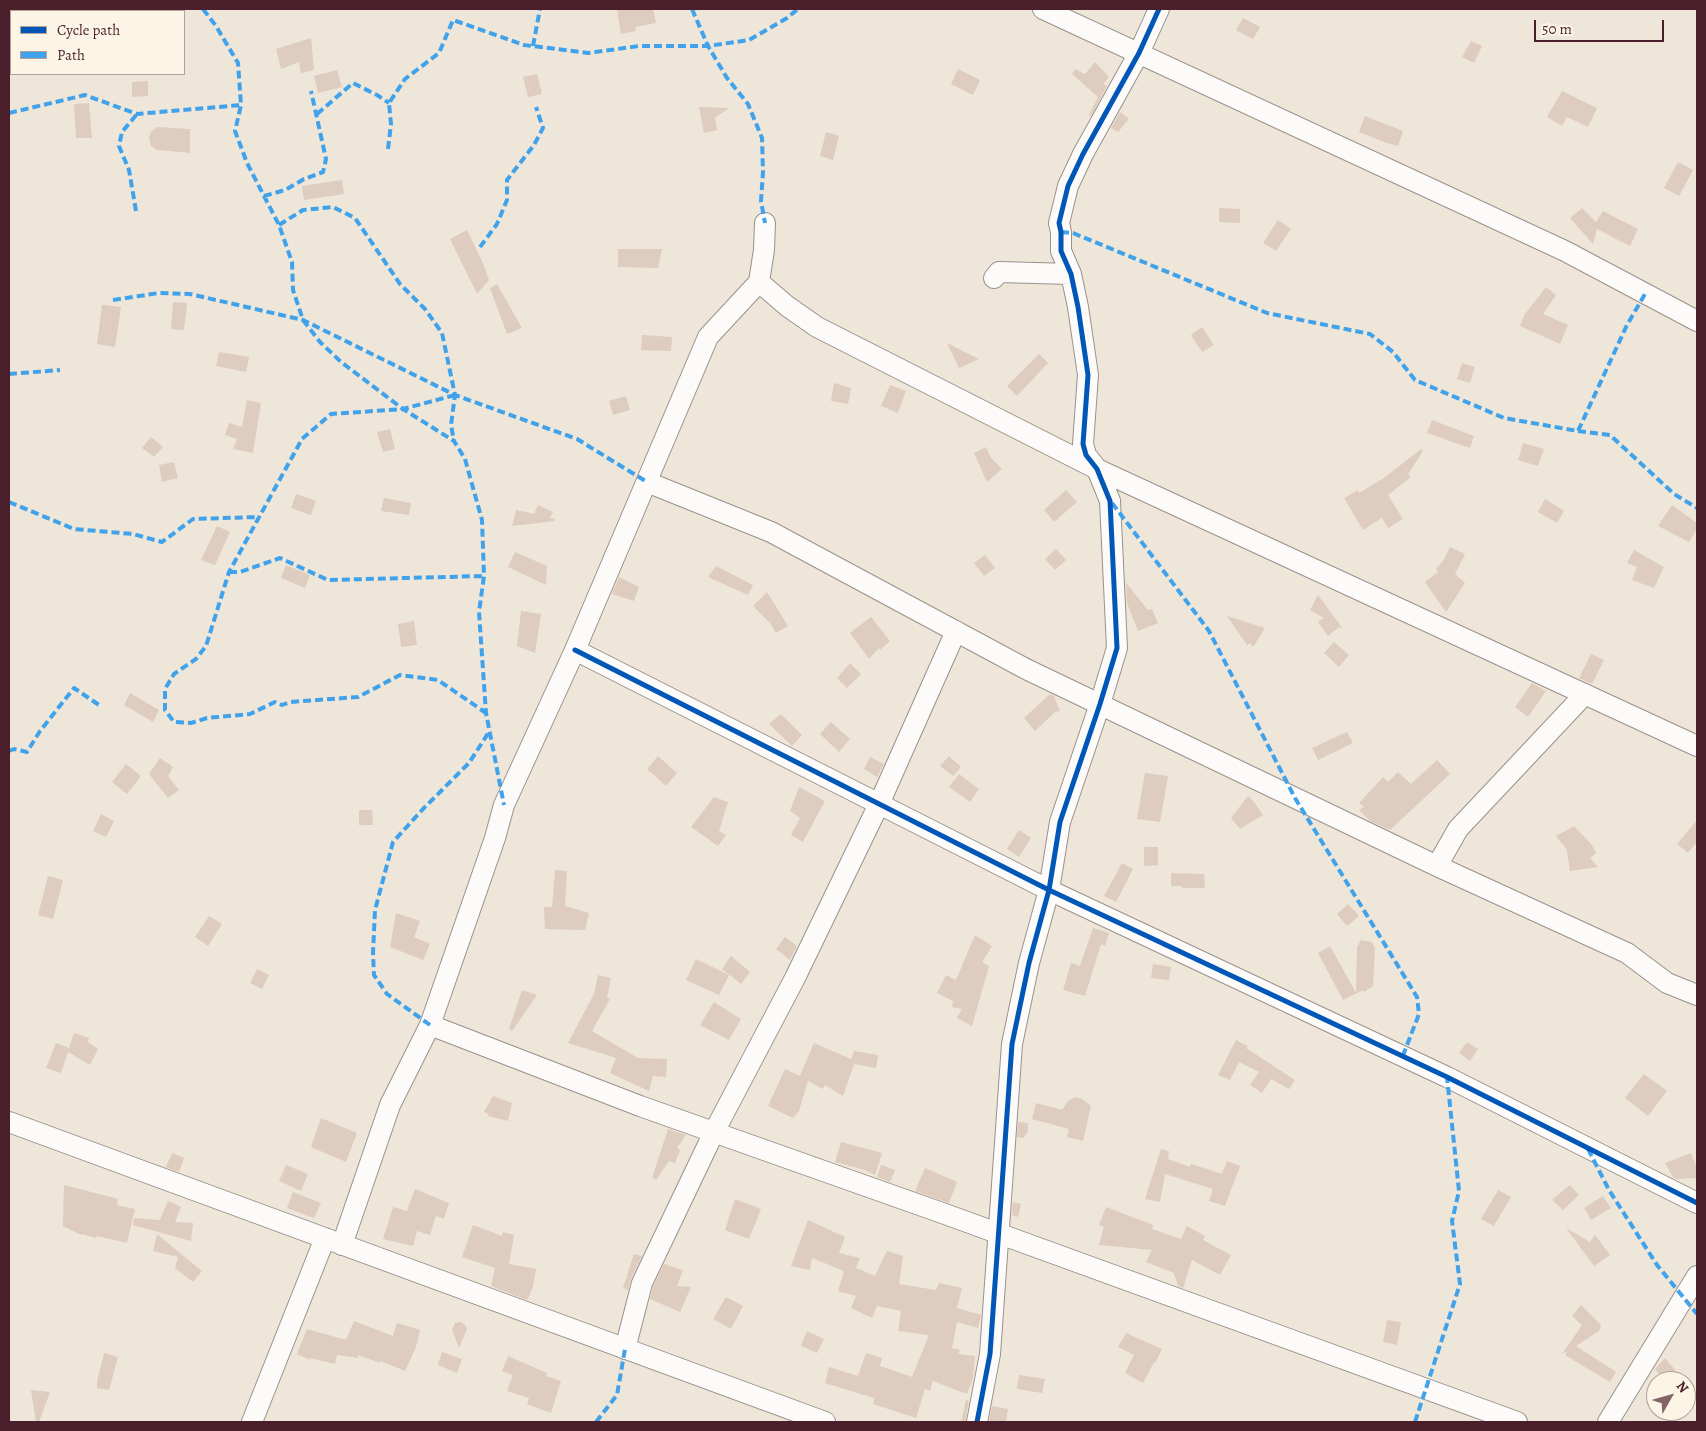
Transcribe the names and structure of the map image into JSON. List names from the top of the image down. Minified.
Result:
{"legend":["Cycle path","Path"],"scale_bar":"50 m","north":"top right"}
